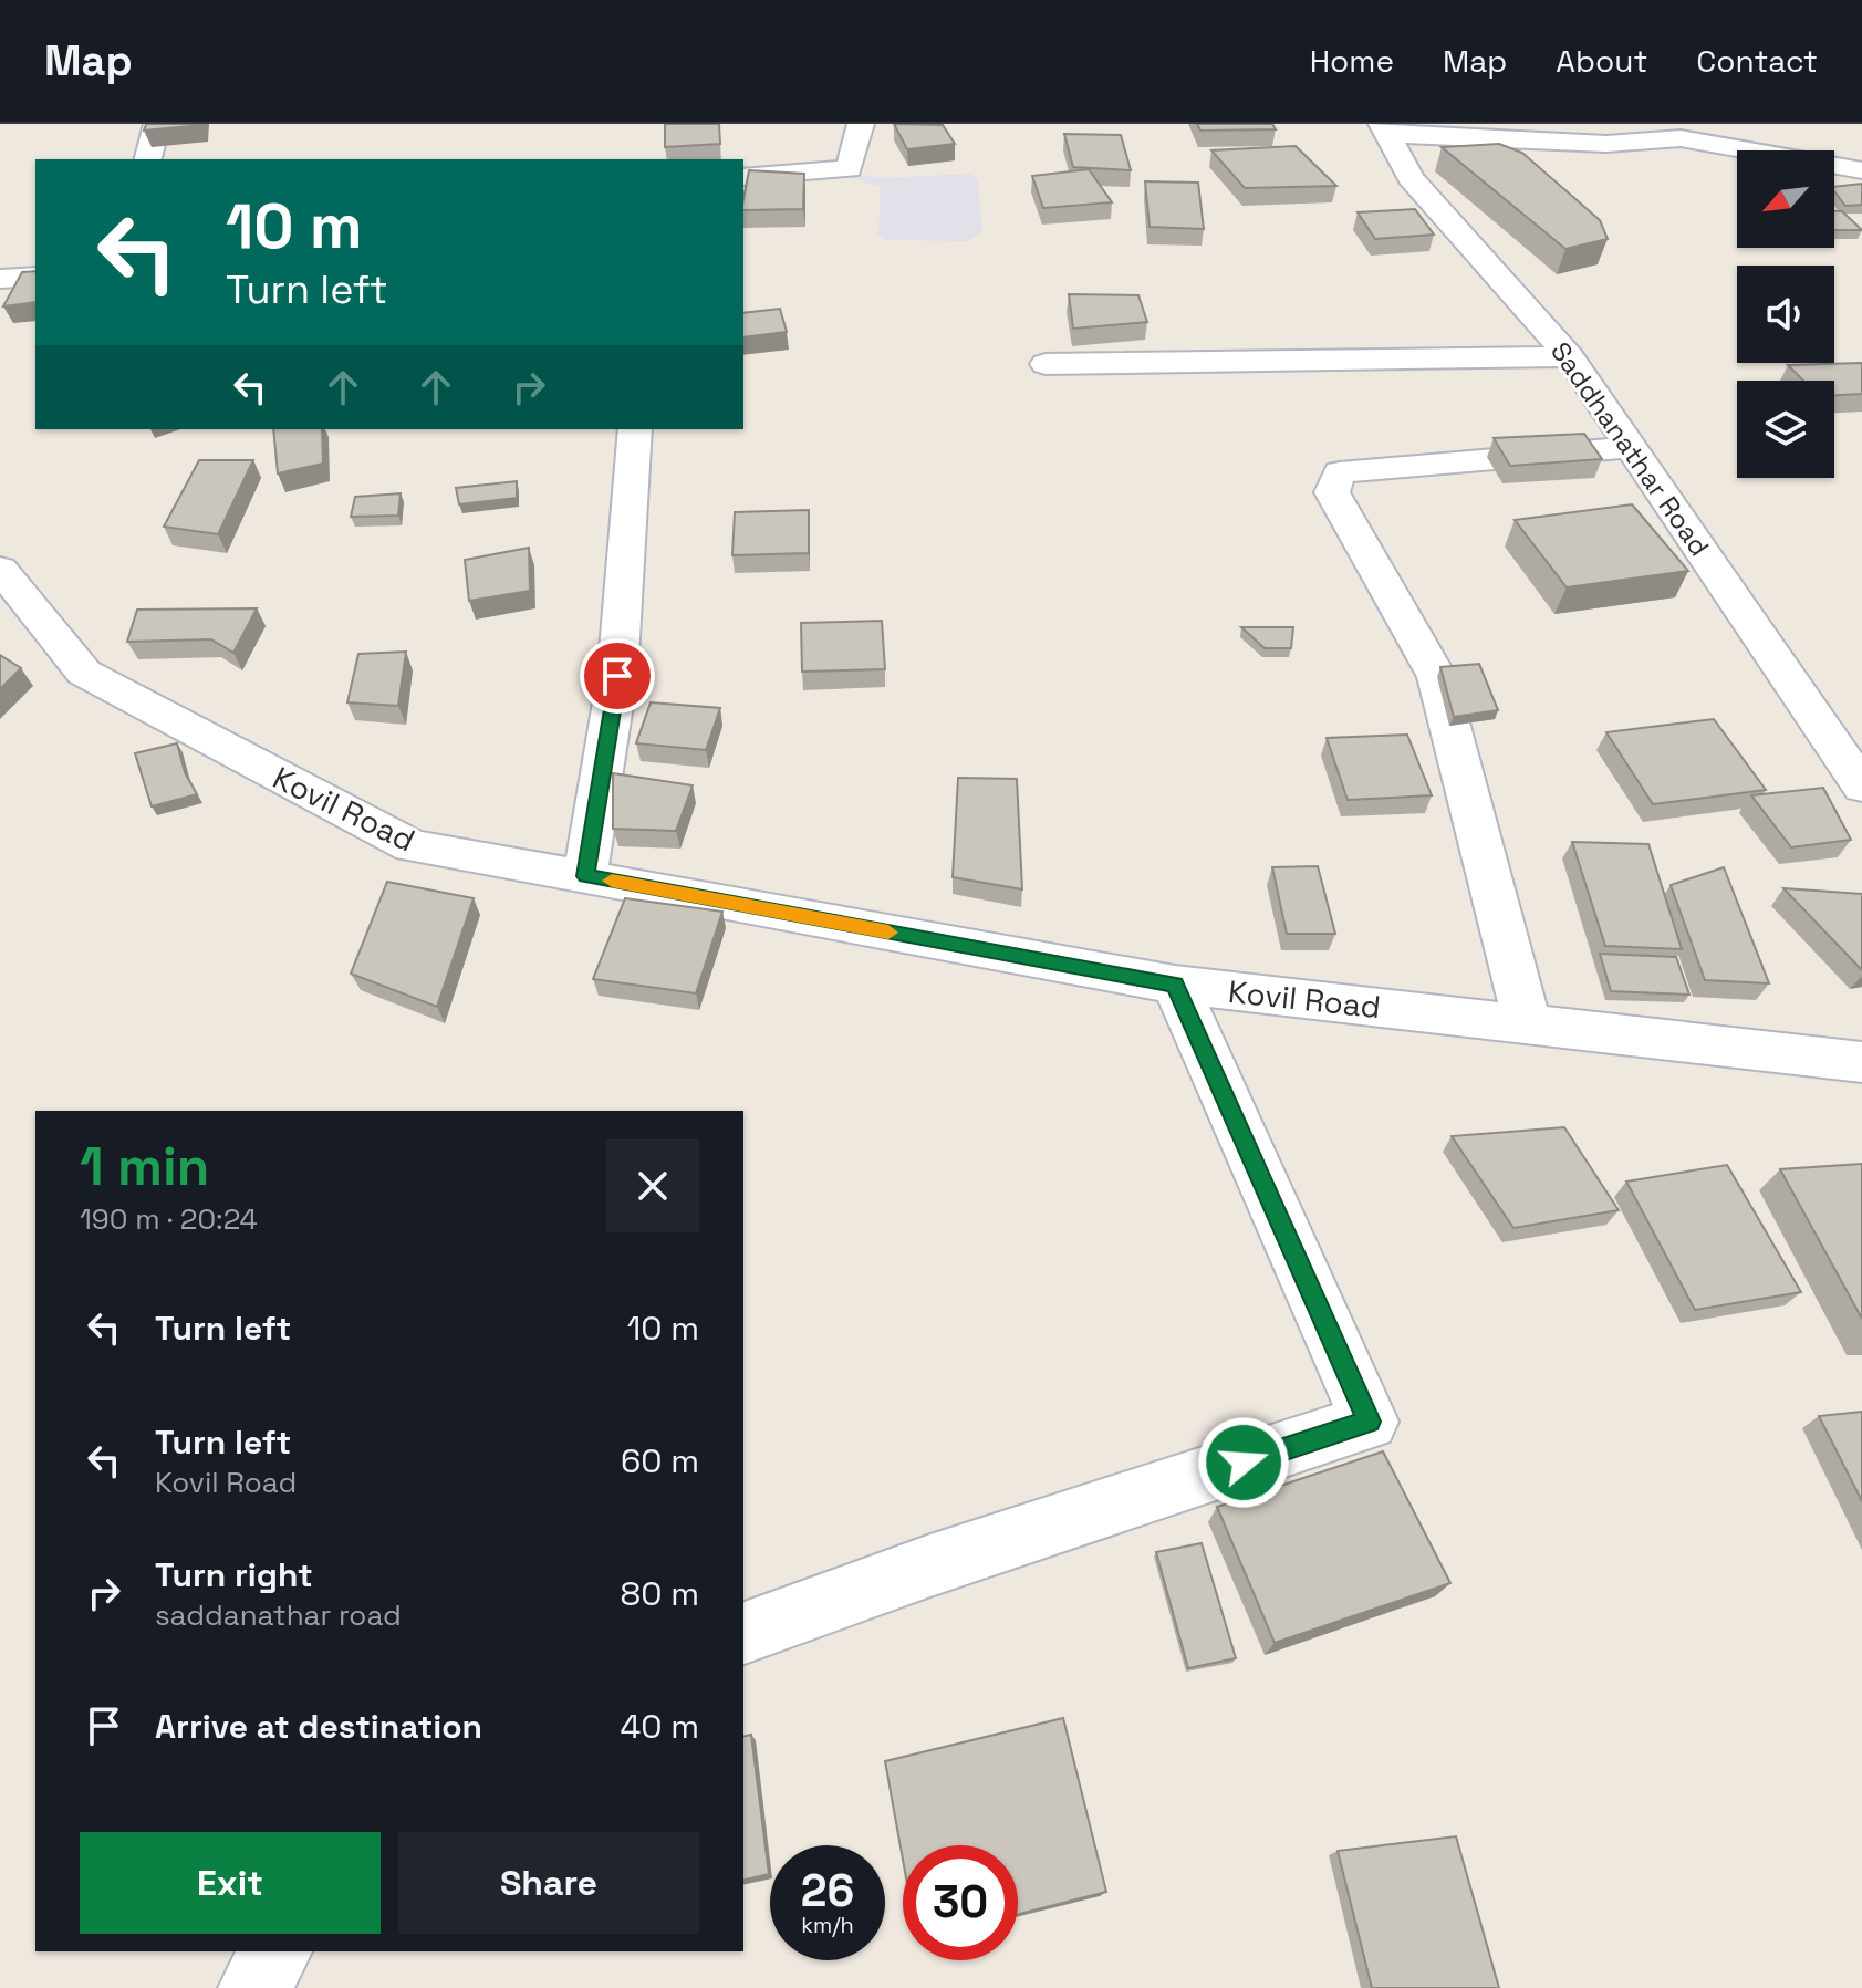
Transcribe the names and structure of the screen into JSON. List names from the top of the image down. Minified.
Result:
{"streets":{"street":["Saddhanathar Road","Kovil Road"]},"north":"bottom left","page":{"header":"Map","nav":["Home","Map","About","Contact"],"turn":["10 m","Turn left"],"heading":["1 min","190 m · 20:24"],"list":[{"name":"Turn left","value":"10 m"},{"name":"Turn left","note":"Kovil Road","value":"60 m"},{"name":"Turn right","note":"saddanathar road","value":"80 m"},{"name":"Arrive at destination","value":"40 m"}],"buttons":["Exit","Share"],"speed":"26 km/h","limit":"30"}}
